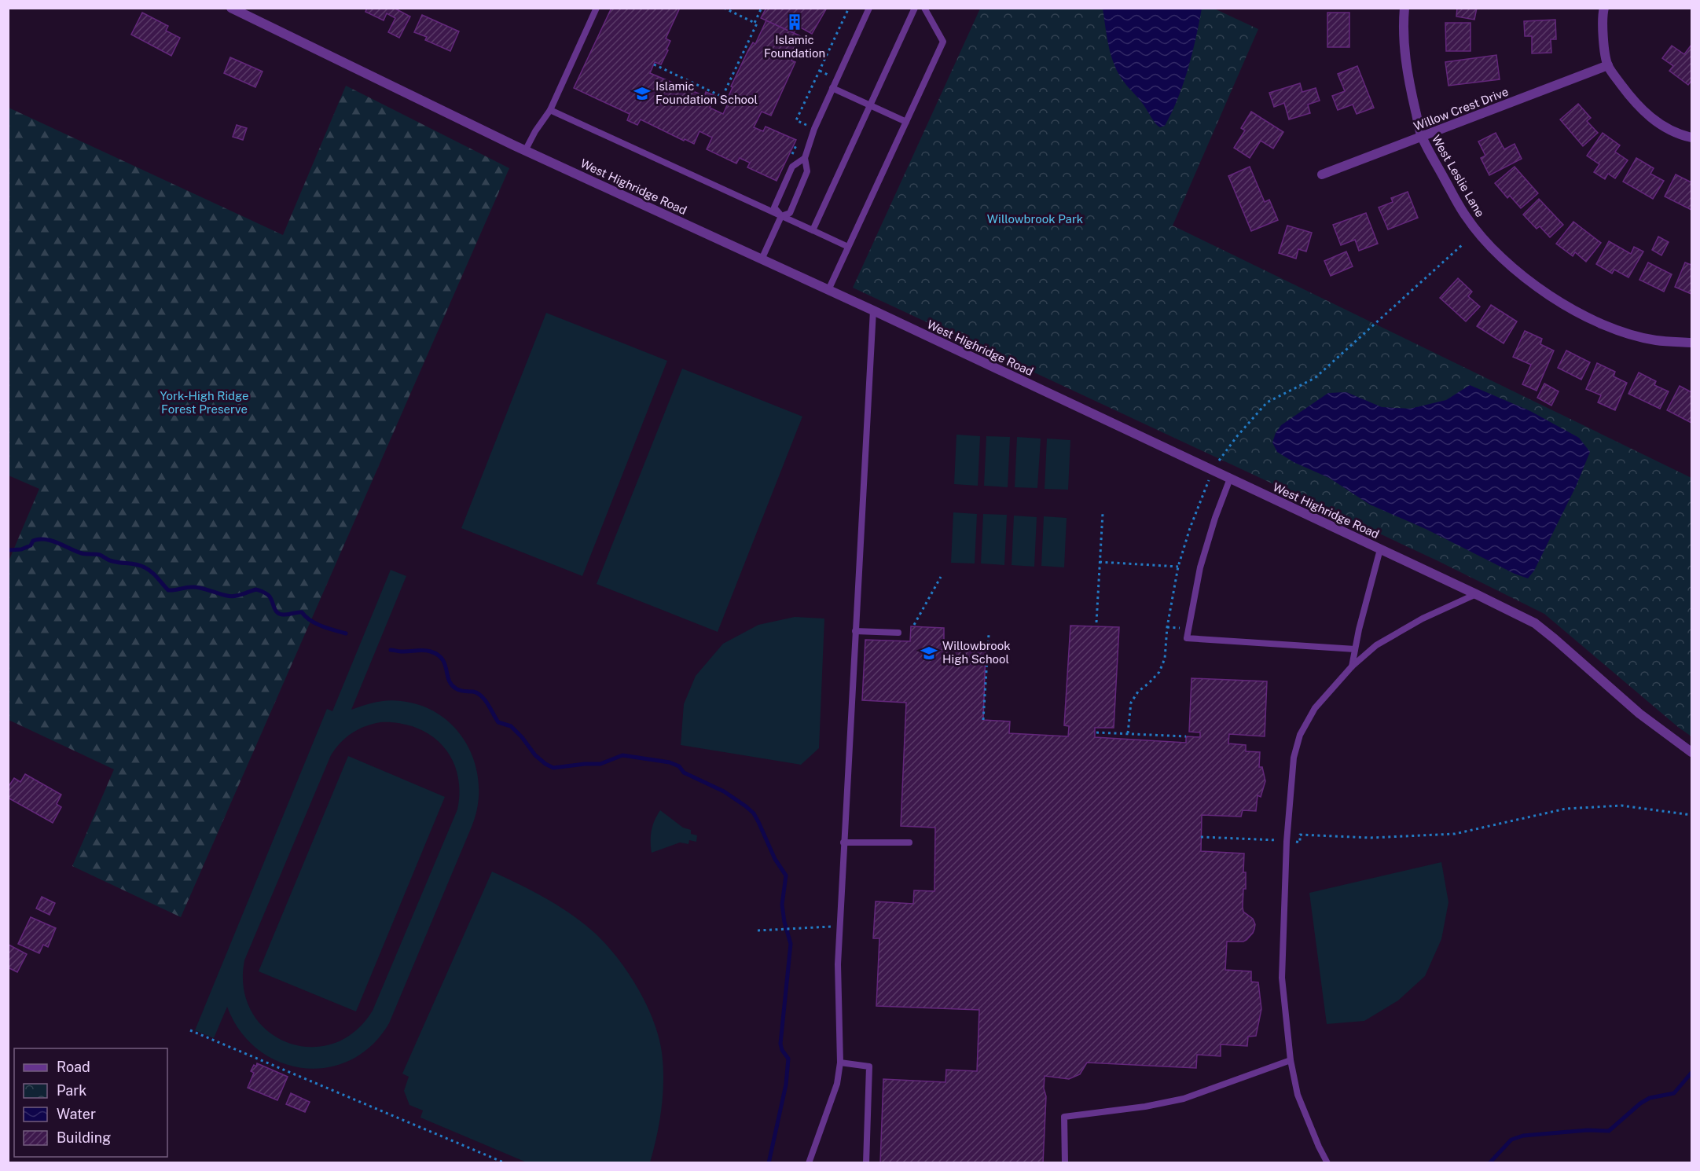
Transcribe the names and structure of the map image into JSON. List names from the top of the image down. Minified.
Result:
{"streets":{"street":["Willow Crest Drive","West Leslie Lane","West Highridge Road"]},"crossings":[["Willow Crest Drive","West Leslie Lane"]],"parks":["Willowbrook Park","York-High Ridge Forest Preserve"],"places":{"building":["Islamic Foundation"],"school or university":["Islamic Foundation School","Willowbrook High School"]},"legend":["Road","Park","Water","Building"]}
